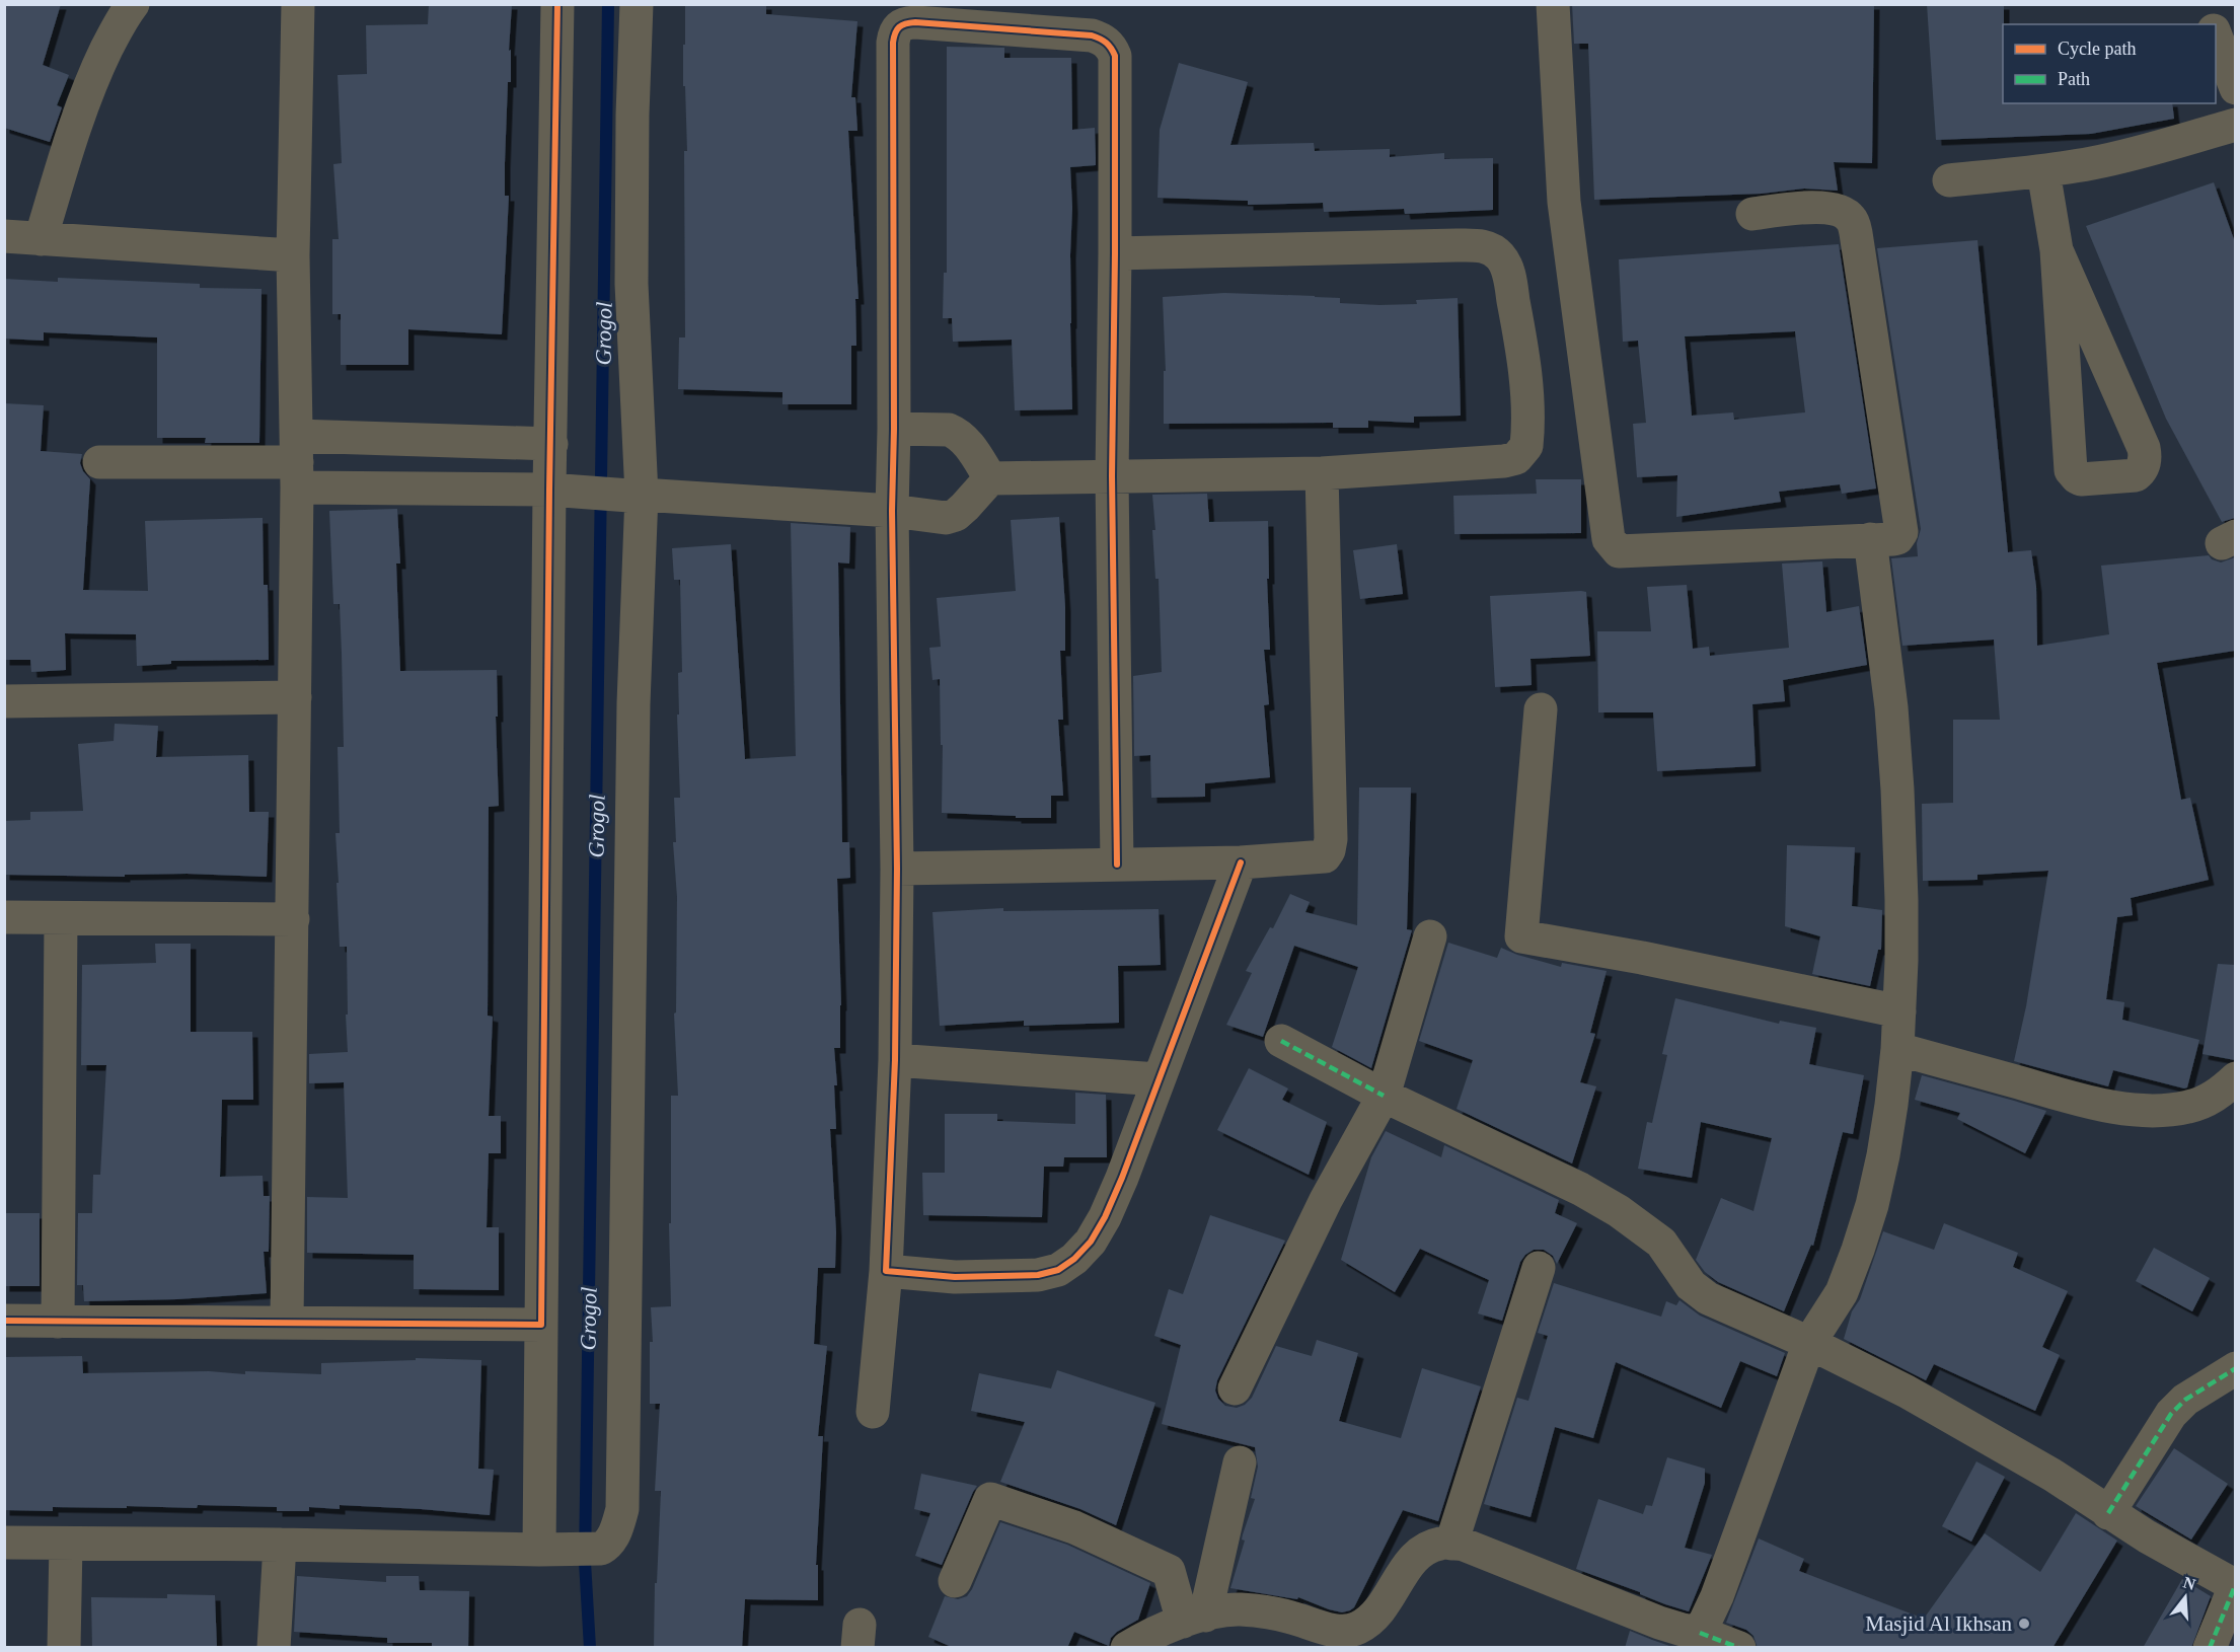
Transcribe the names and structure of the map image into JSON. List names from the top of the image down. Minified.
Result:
{"water":["Grogol"],"places":["Masjid Al Ikhsan"],"legend":["Cycle path","Path"],"north":"top"}
